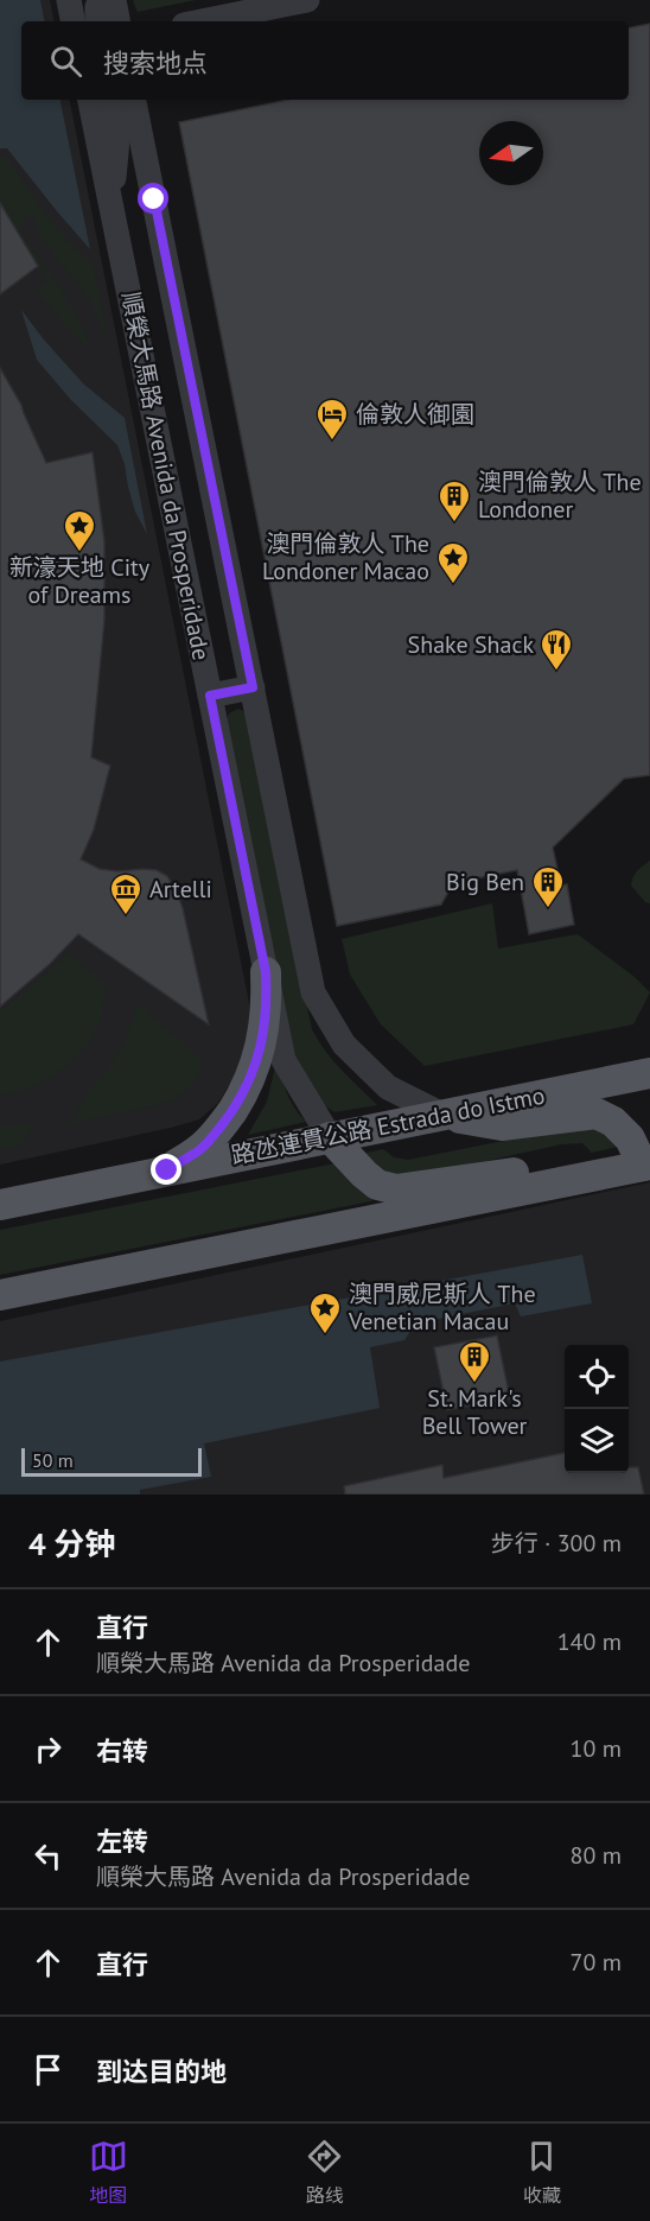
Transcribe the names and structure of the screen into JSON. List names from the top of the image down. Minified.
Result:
{"streets":{"main road":["路氹連貫公路 Estrada do Istmo"],"street":["順榮大馬路 Avenida da Prosperidade"]},"crossings":[["順榮大馬路 Avenida da Prosperidade","路氹連貫公路 Estrada do Istmo"]],"places":{"hotel":["倫敦人御園"],"building":["澳門倫敦人 The Londoner","Big Ben","St. Mark's Bell Tower"],"place":["新濠天地 City of Dreams","澳門倫敦人 The Londoner Macao","澳門威尼斯人 The Venetian Macau"],"restaurant":["Shake Shack"],"museum":["Artelli"]},"scale_bar":"50 m","north":"left","page":{"search":"搜索地点","scale":"50 m","heading":["4 分钟","步行 · 300 m"],"list":[["直行","順榮大馬路 Avenida da Prosperidade","140 m"],["右转","10 m"],["左转","順榮大馬路 Avenida da Prosperidade","80 m"],["直行","70 m"],"到达目的地"],"nav":["地图","路线","收藏"]}}
